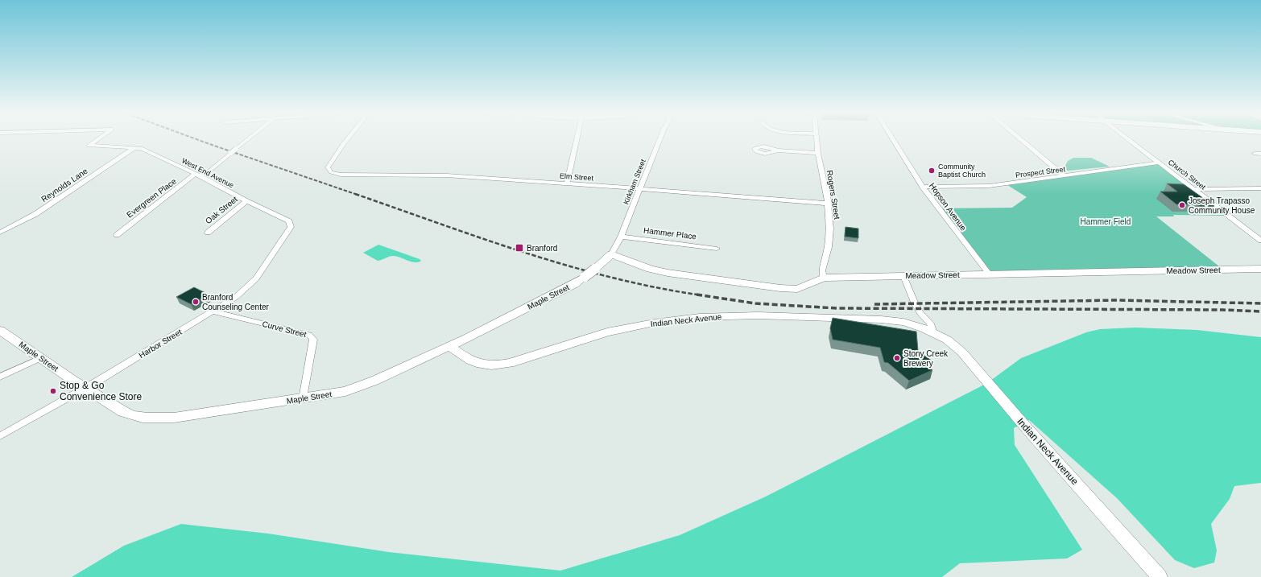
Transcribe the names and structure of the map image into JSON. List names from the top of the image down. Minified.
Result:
{"streets":{"street":["Prospect Street","West End Avenue","Church Street","Elm Street","Kirkham Street","Reynolds Lane","Rogers Street","Evergreen Place","Hopson Avenue","Oak Street","Hammer Place","Meadow Street","Maple Street","Indian Neck Avenue","Curve Street","Harbor Street"]},"crossings":[["Prospect Street","Church Street"],["Prospect Street","Hopson Avenue"],["West End Avenue","Reynolds Lane"],["West End Avenue","Evergreen Place"],["West End Avenue","Oak Street"],["West End Avenue","Harbor Street"],["Elm Street","Kirkham Street"],["Elm Street","Rogers Street"],["Kirkham Street","Hammer Place"],["Kirkham Street","Meadow Street"],["Kirkham Street","Maple Street"],["Rogers Street","Meadow Street"],["Hopson Avenue","Meadow Street"],["Meadow Street","Maple Street"],["Meadow Street","Indian Neck Avenue"],["Maple Street","Indian Neck Avenue"],["Maple Street","Curve Street"],["Maple Street","Harbor Street"],["Curve Street","Harbor Street"]],"parks":["Hammer Field"],"places":{"other":["Community Baptist Church","Joseph Trapasso Community House","Branford Counseling Center","Stony Creek Brewery","Stop & Go Convenience Store"],"transit":["Branford"]}}
